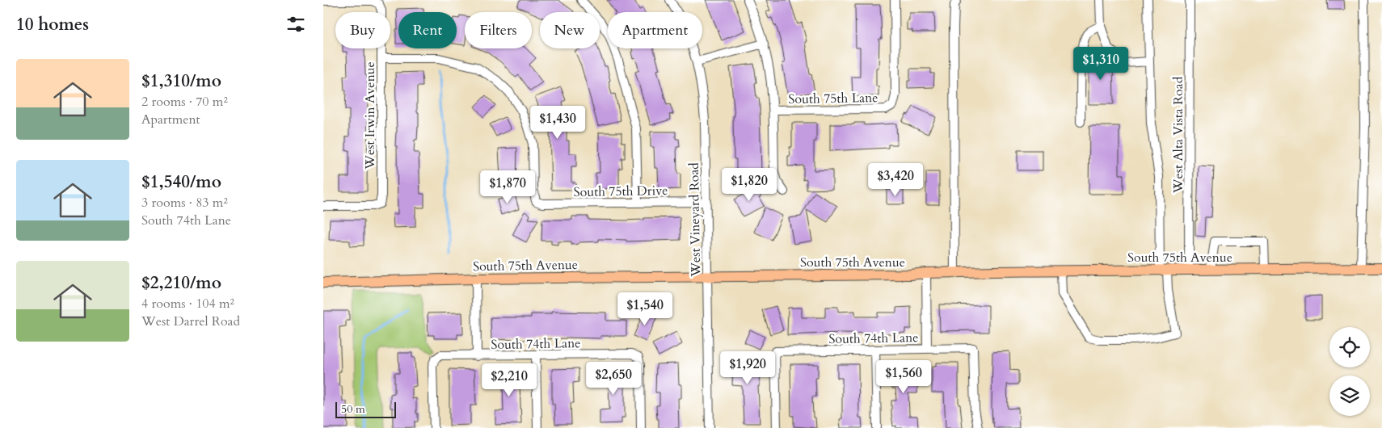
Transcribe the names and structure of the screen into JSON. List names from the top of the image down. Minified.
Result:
{"streets":{"main road":["South 75th Avenue"],"street":["South 75th Lane","West Irwin Avenue","West Alta Vista Road","South 75th Drive","West Vineyard Road","South 74th Lane"]},"crossings":[["West Irwin Avenue","South 75th Drive"],["West Alta Vista Road","South 75th Avenue"],["South 75th Drive","West Vineyard Road"],["West Vineyard Road","South 75th Avenue"]],"scale_bar":"50 m","page":{"heading":"10 homes","chip":["Buy","Rent","Filters","New","Apartment"],"price":["$1,310","$1,430","$3,420","$1,820","$1,870","$1,540","$1,920","$1,560","$2,650","$2,210"],"list":[{"name":"$1,310/mo","note":"2 rooms · 70 m² · Apartment"},{"name":"$1,540/mo","note":"3 rooms · 83 m² · South 74th Lane"},{"name":"$2,210/mo","note":"4 rooms · 104 m² · West Darrel Road"}],"scale":"50 m"}}
